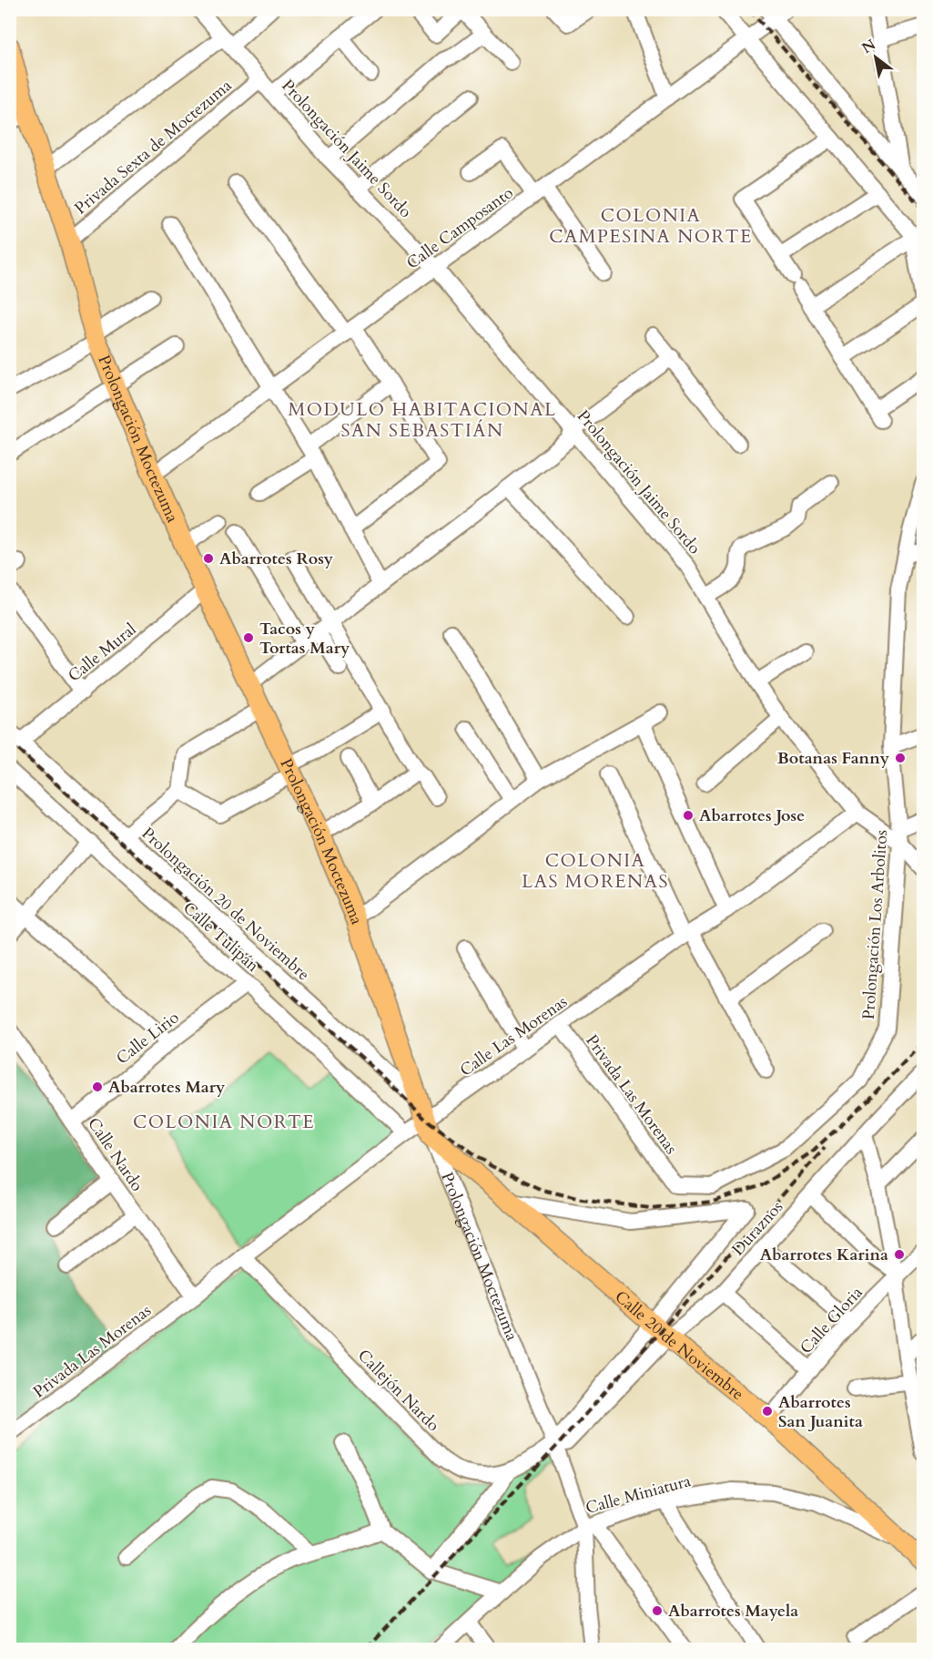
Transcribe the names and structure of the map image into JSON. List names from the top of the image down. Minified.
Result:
{"streets":{"main road":["Prolongación Moctezuma","Calle 20 de Noviembre"],"street":["Privada Sexta de Moctezuma","Prolongación Jaime Sordo","Calle Camposanto","Calle Mural","Prolongación 20 de Noviembre","Prolongación Los Arbolitos","Calle Tulipán","Calle Las Morenas","Calle Lirio","Privada Las Morenas","Calle Nardo","Duraznos","Calle Gloria","Callejón Nardo","Calle Miniatura"]},"crossings":[["Privada Sexta de Moctezuma","Prolongación Jaime Sordo"],["Privada Sexta de Moctezuma","Prolongación Moctezuma"],["Prolongación Jaime Sordo","Calle Camposanto"],["Prolongación Jaime Sordo","Prolongación Los Arbolitos"],["Prolongación Jaime Sordo","Calle Las Morenas"],["Calle Camposanto","Prolongación Moctezuma"],["Prolongación Moctezuma","Calle Mural"],["Prolongación Moctezuma","Prolongación 20 de Noviembre"],["Prolongación Moctezuma","Calle Las Morenas"],["Prolongación Moctezuma","Duraznos"],["Prolongación Moctezuma","Calle 20 de Noviembre"],["Prolongación Moctezuma","Callejón Nardo"],["Prolongación Moctezuma","Calle Miniatura"],["Calle Mural","Prolongación 20 de Noviembre"],["Prolongación 20 de Noviembre","Calle Las Morenas"],["Prolongación 20 de Noviembre","Calle 20 de Noviembre"],["Prolongación Los Arbolitos","Privada Las Morenas"],["Calle Tulipán","Calle Las Morenas"],["Calle Tulipán","Calle Lirio"],["Calle Las Morenas","Privada Las Morenas"],["Calle Las Morenas","Calle Nardo"],["Calle Las Morenas","Calle 20 de Noviembre"],["Calle Las Morenas","Callejón Nardo"],["Calle Lirio","Calle Nardo"],["Privada Las Morenas","Calle Nardo"],["Duraznos","Calle 20 de Noviembre"],["Duraznos","Callejón Nardo"],["Calle Gloria","Calle 20 de Noviembre"],["Calle 20 de Noviembre","Calle Miniatura"]],"districts":["COLONIA CAMPESINA NORTE","MODULO HABITACIONAL SAN SEBASTIÁN","COLONIA LAS MORENAS","COLONIA NORTE"],"places":["Abarrotes Rosy","Tacos y Tortas Mary","Botanas Fanny","Abarrotes Jose","Abarrotes Mary","Abarrotes Karina","Abarrotes San Juanita","Abarrotes Mayela"],"north":"top left"}
